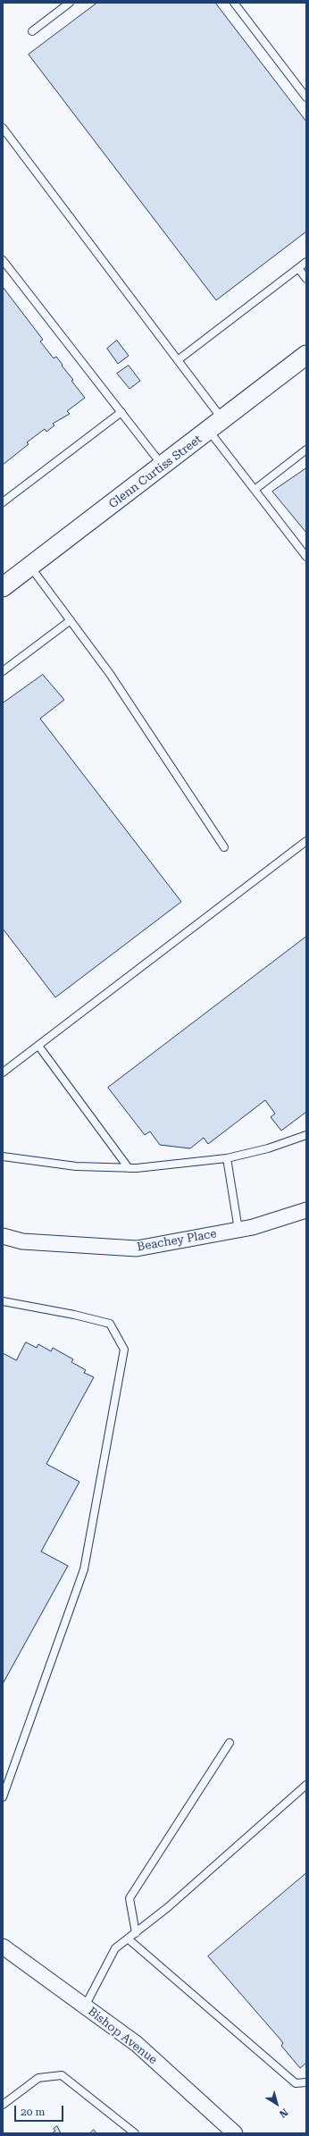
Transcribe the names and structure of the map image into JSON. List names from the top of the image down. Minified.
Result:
{"streets":{"street":["Glenn Curtiss Street","Beachey Place","Bishop Avenue"]},"scale_bar":"20 m","north":"bottom right"}
